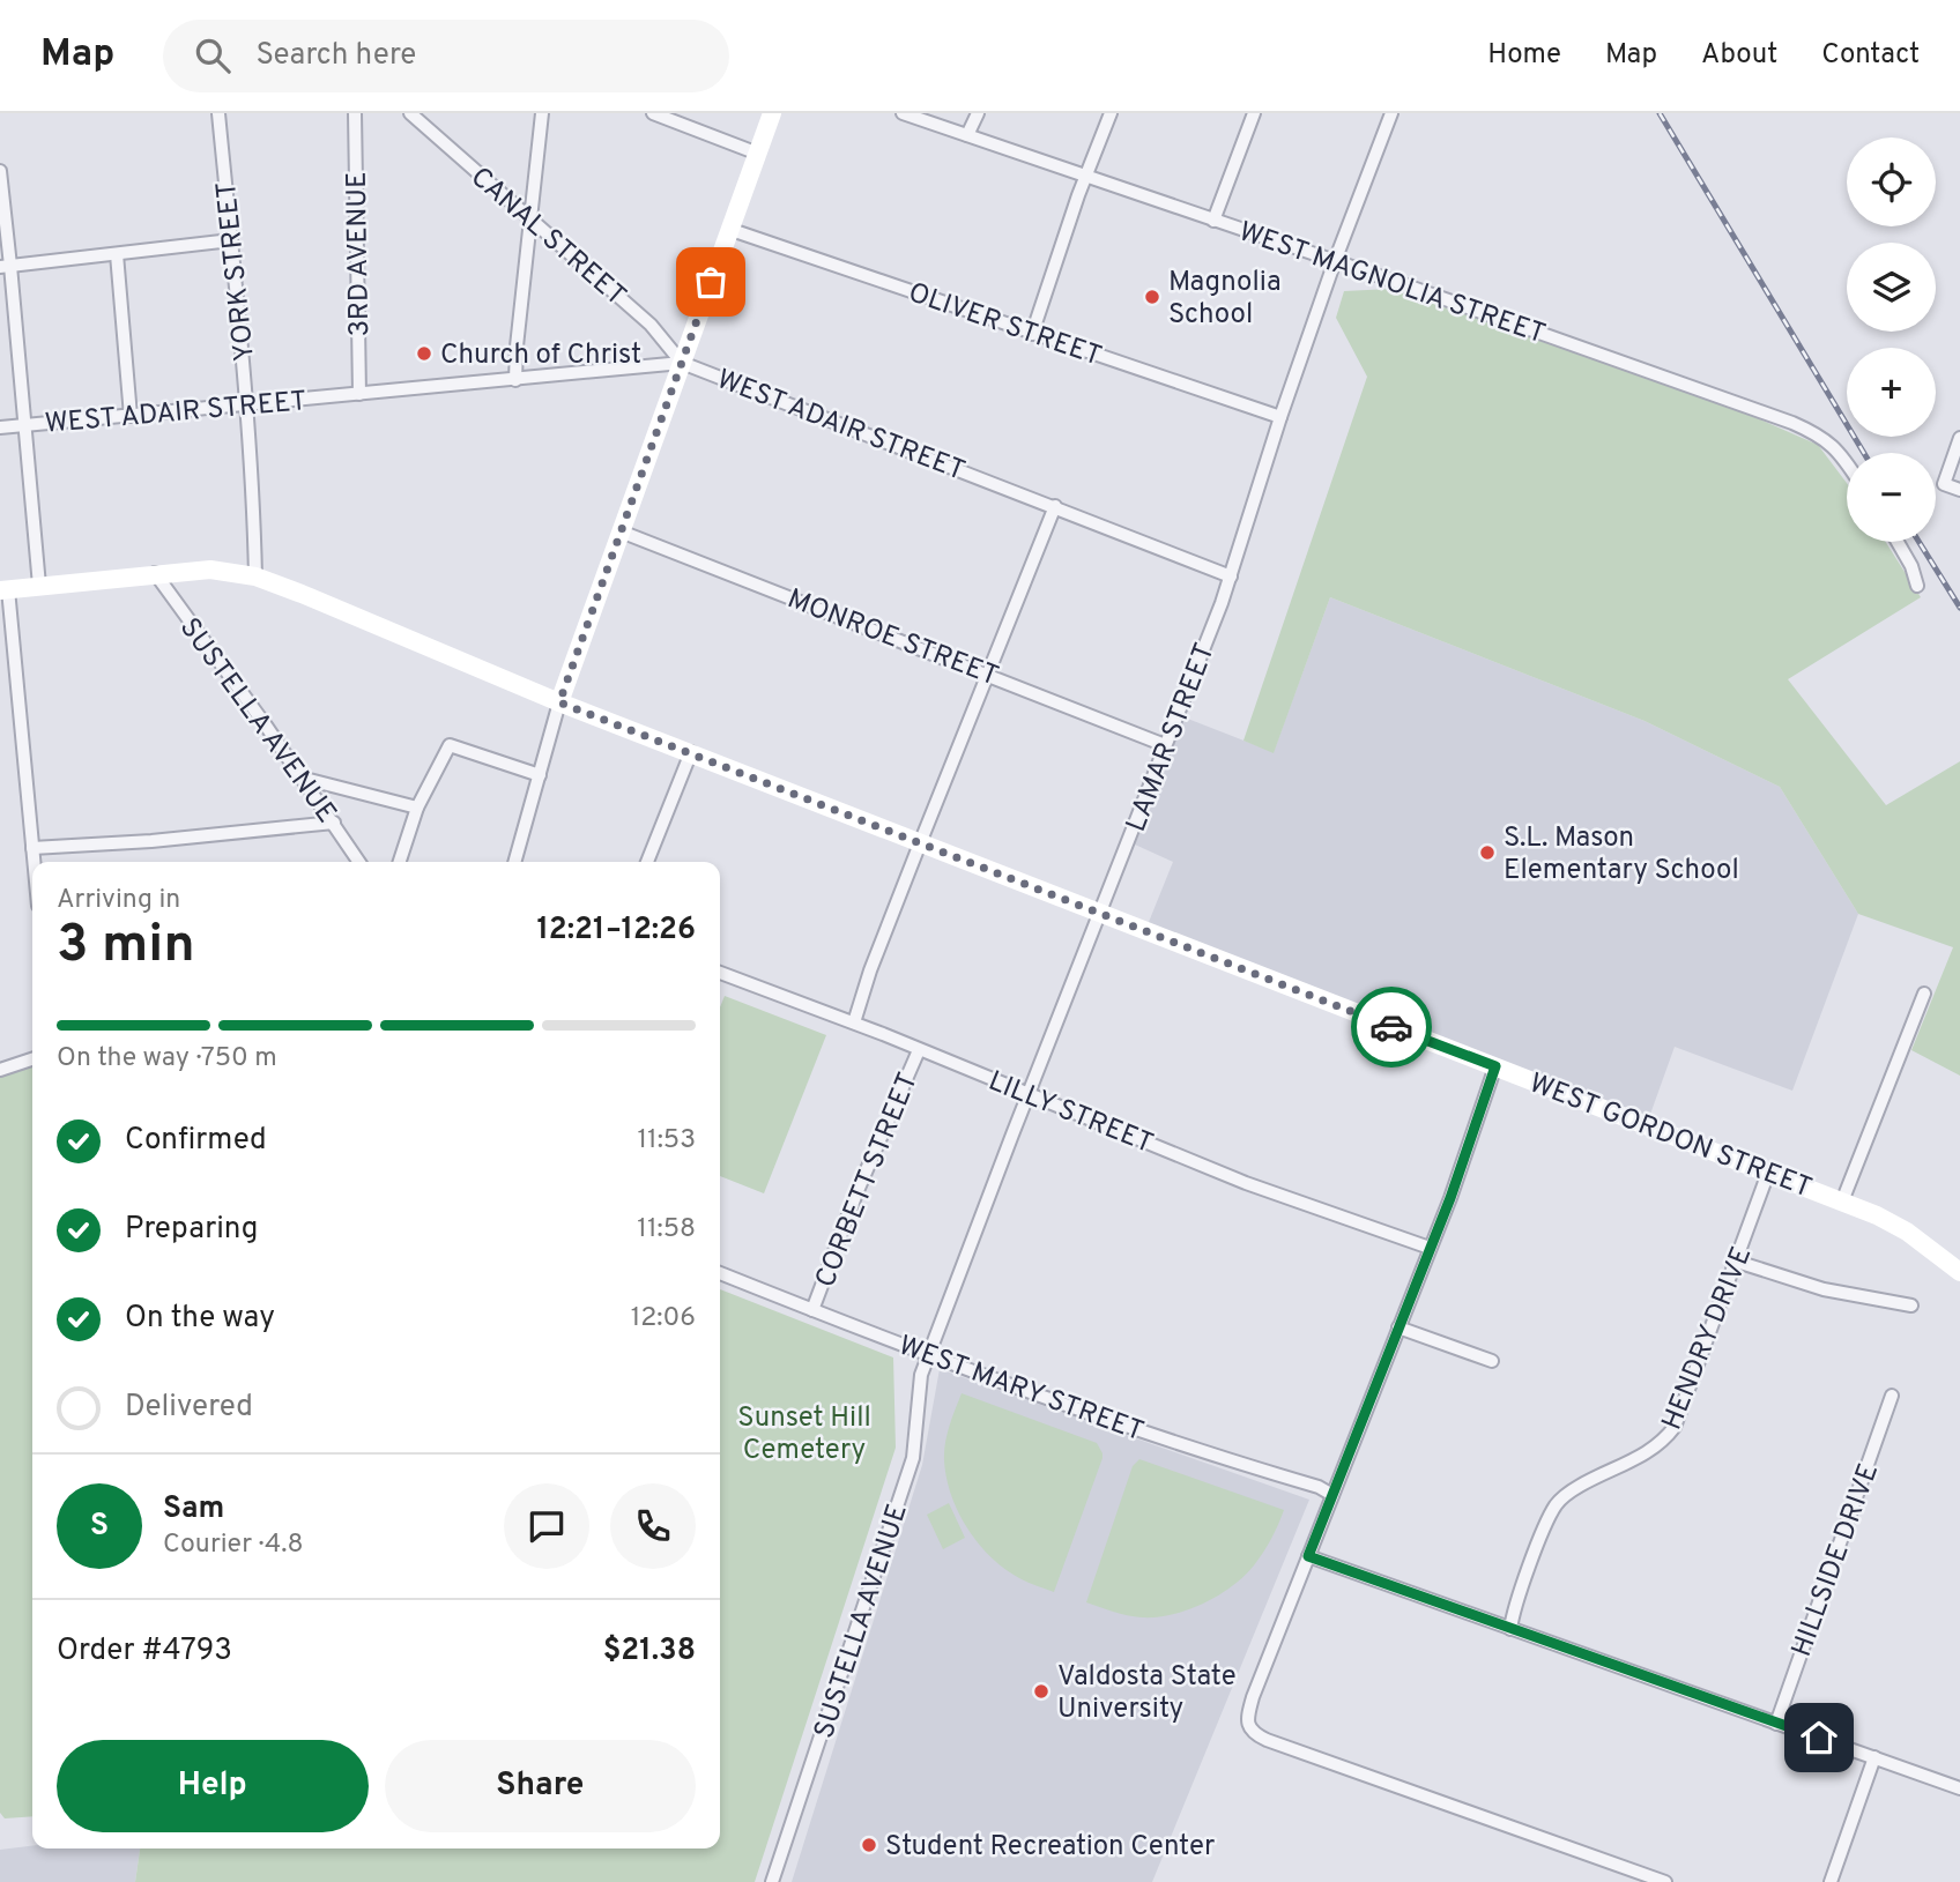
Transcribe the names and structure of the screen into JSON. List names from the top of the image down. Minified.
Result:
{"streets":{"street":["CANAL STREET","3RD AVENUE","YORK STREET","WEST MAGNOLIA STREET","OLIVER STREET","WEST ADAIR STREET","MONROE STREET","SUSTELLA AVENUE","LAMAR STREET","LILLY STREET","WEST GORDON STREET","CORBETT STREET","HENDRY DRIVE","WEST MARY STREET","HILLSIDE DRIVE"]},"crossings":[["CANAL STREET","WEST ADAIR STREET"],["3RD AVENUE","WEST ADAIR STREET"],["YORK STREET","WEST ADAIR STREET"],["YORK STREET","WEST GORDON STREET"],["WEST MAGNOLIA STREET","LAMAR STREET"],["OLIVER STREET","LAMAR STREET"],["WEST ADAIR STREET","LAMAR STREET"],["MONROE STREET","LAMAR STREET"],["SUSTELLA AVENUE","LAMAR STREET"],["SUSTELLA AVENUE","WEST GORDON STREET"],["SUSTELLA AVENUE","WEST MARY STREET"],["LAMAR STREET","LILLY STREET"],["LAMAR STREET","WEST GORDON STREET"],["LAMAR STREET","WEST MARY STREET"],["LILLY STREET","CORBETT STREET"],["WEST GORDON STREET","HENDRY DRIVE"],["CORBETT STREET","WEST MARY STREET"]],"parks":["Sunset Hill Cemetery"],"places":["Magnolia School","Church of Christ","S.L. Mason Elementary School","Valdosta State University","Student Recreation Center"],"page":{"header":"Map","search":"Search here","nav":["Home","Map","About","Contact"],"map_buttons":["+","−"],"heading":["3 min","Arriving in","12:21–12:26"],"panel":["Sam","Courier · 4.8","Order #4793","$21.38"],"bar":"On the way · 750 m","list":[["Confirmed","11:53"],["Preparing","11:58"],["On the way","12:06"],"Delivered"],"round":"S","buttons":["Help","Share"]}}
